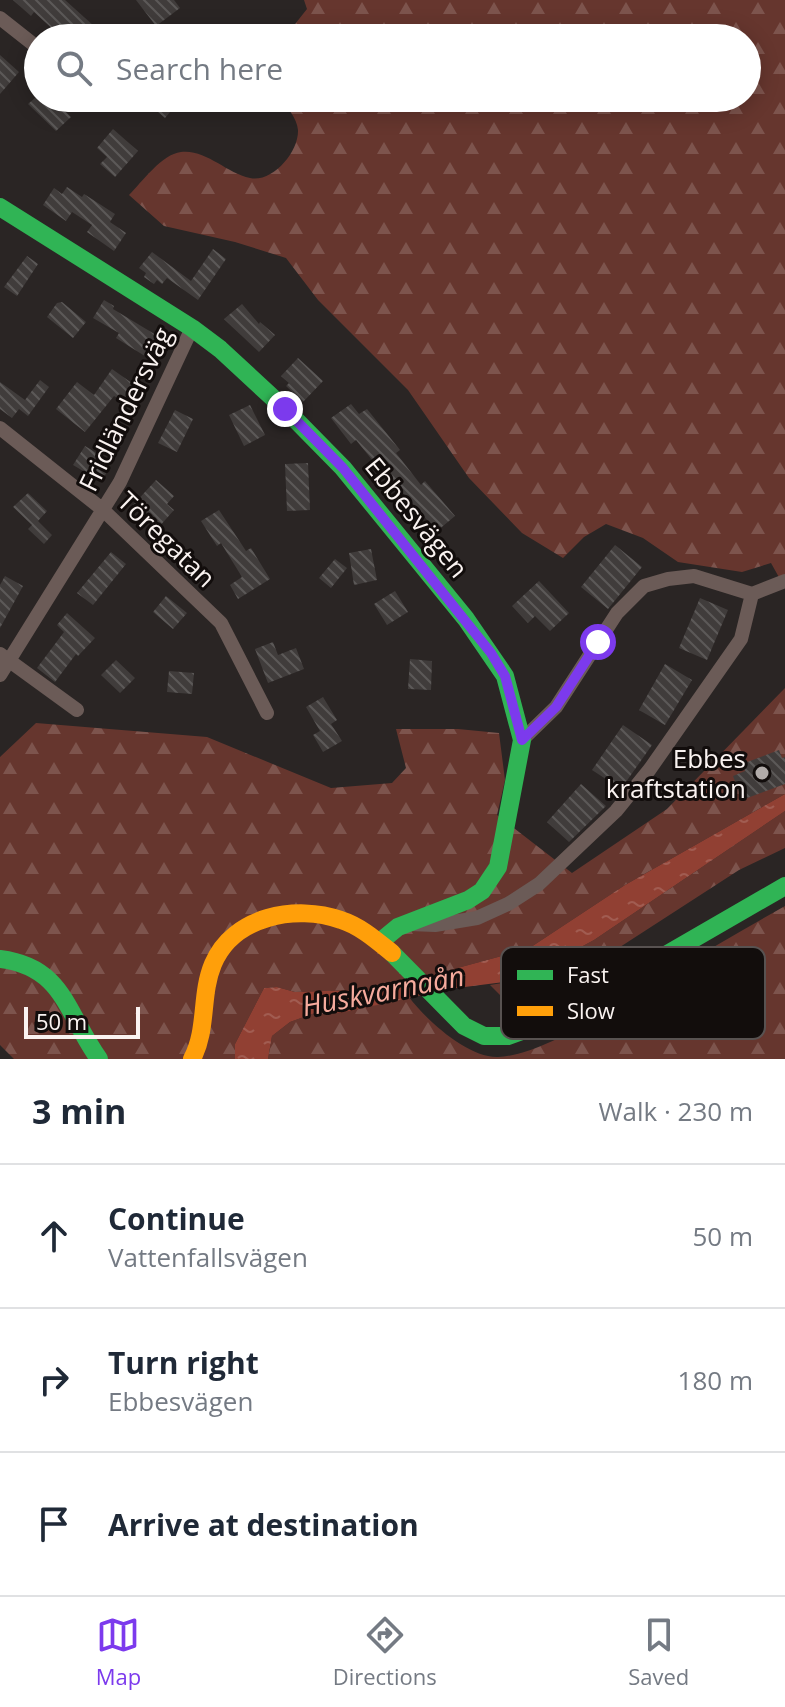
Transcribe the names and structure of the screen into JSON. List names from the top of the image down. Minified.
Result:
{"streets":{"street":["Fridländersväg","Ebbesvägen","Töregatan"]},"crossings":[["Fridländersväg","Ebbesvägen"],["Fridländersväg","Töregatan"]],"water":["Huskvarnaån"],"places":["Ebbes kraftstation"],"legend":["Fast","Slow"],"scale_bar":"50 m","page":{"search":"Search here","scale":"50 m","heading":["3 min","Walk · 230 m"],"list":[["Continue","Vattenfallsvägen","50 m"],["Turn right","Ebbesvägen","180 m"],"Arrive at destination"],"nav":["Map","Directions","Saved"]}}
